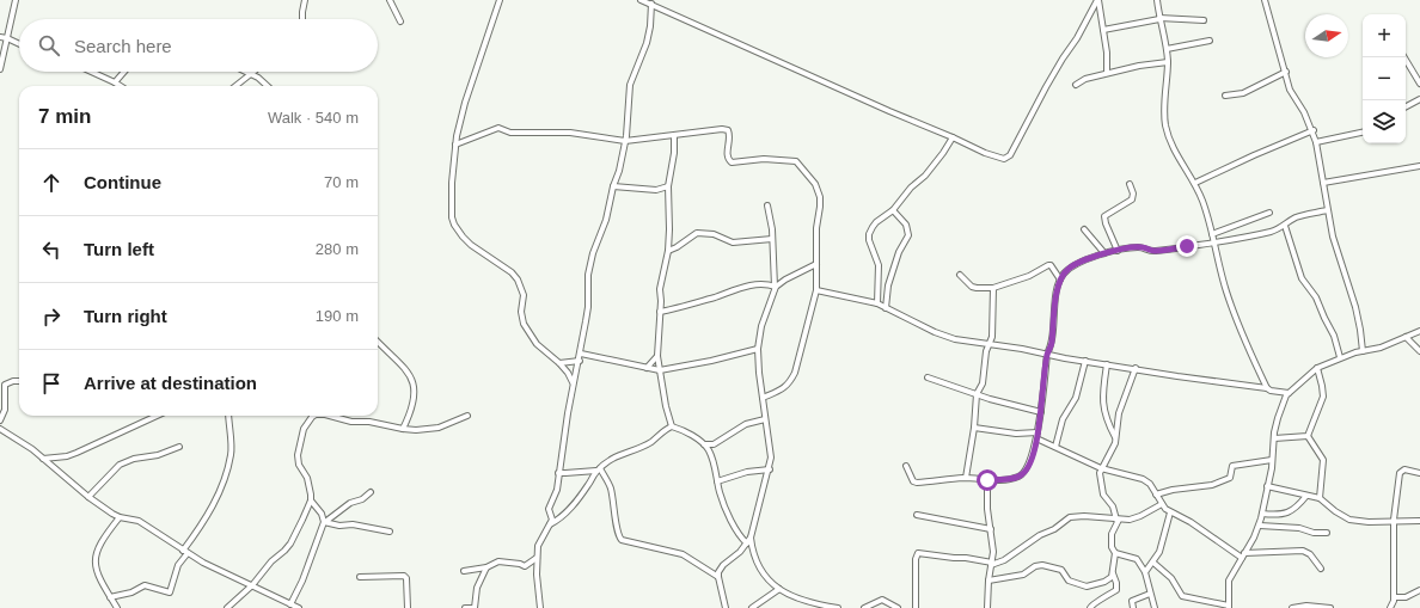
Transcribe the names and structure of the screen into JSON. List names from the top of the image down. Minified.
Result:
{"north":"right","page":{"map_buttons":["+","−"],"search":"Search here","heading":["7 min","Walk · 540 m"],"list":[["Continue","70 m"],["Turn left","280 m"],["Turn right","190 m"],"Arrive at destination"]}}
